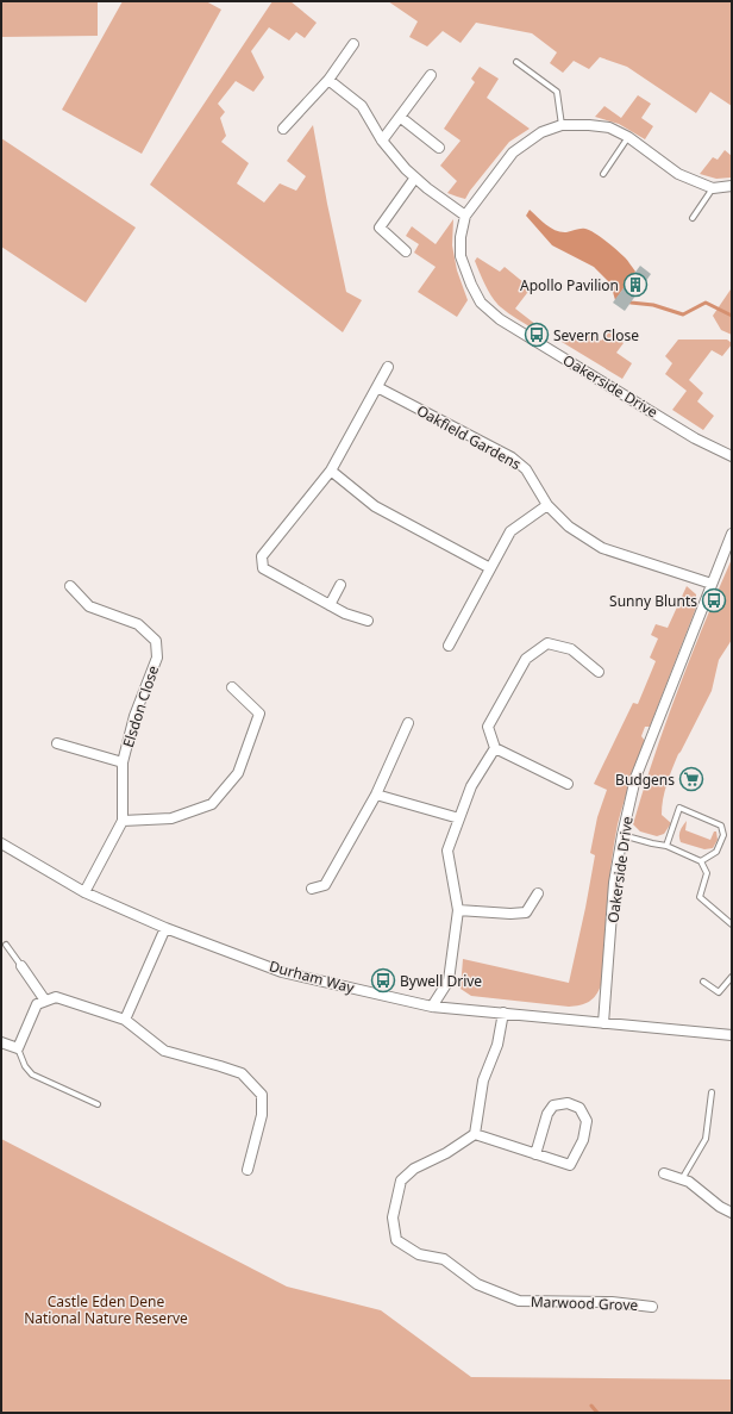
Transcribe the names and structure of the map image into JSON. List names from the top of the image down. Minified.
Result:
{"streets":{"street":["Oakerside Drive","Oakfield Gardens","Elsdon Close","Durham Way","Marwood Grove"]},"crossings":[["Oakerside Drive","Oakfield Gardens"],["Oakerside Drive","Durham Way"],["Elsdon Close","Durham Way"]],"parks":["Castle Eden Dene National Nature Reserve"],"places":{"building":["Apollo Pavilion"],"bus stop":["Severn Close","Sunny Blunts","Bywell Drive"],"supermarket":["Budgens"]}}
